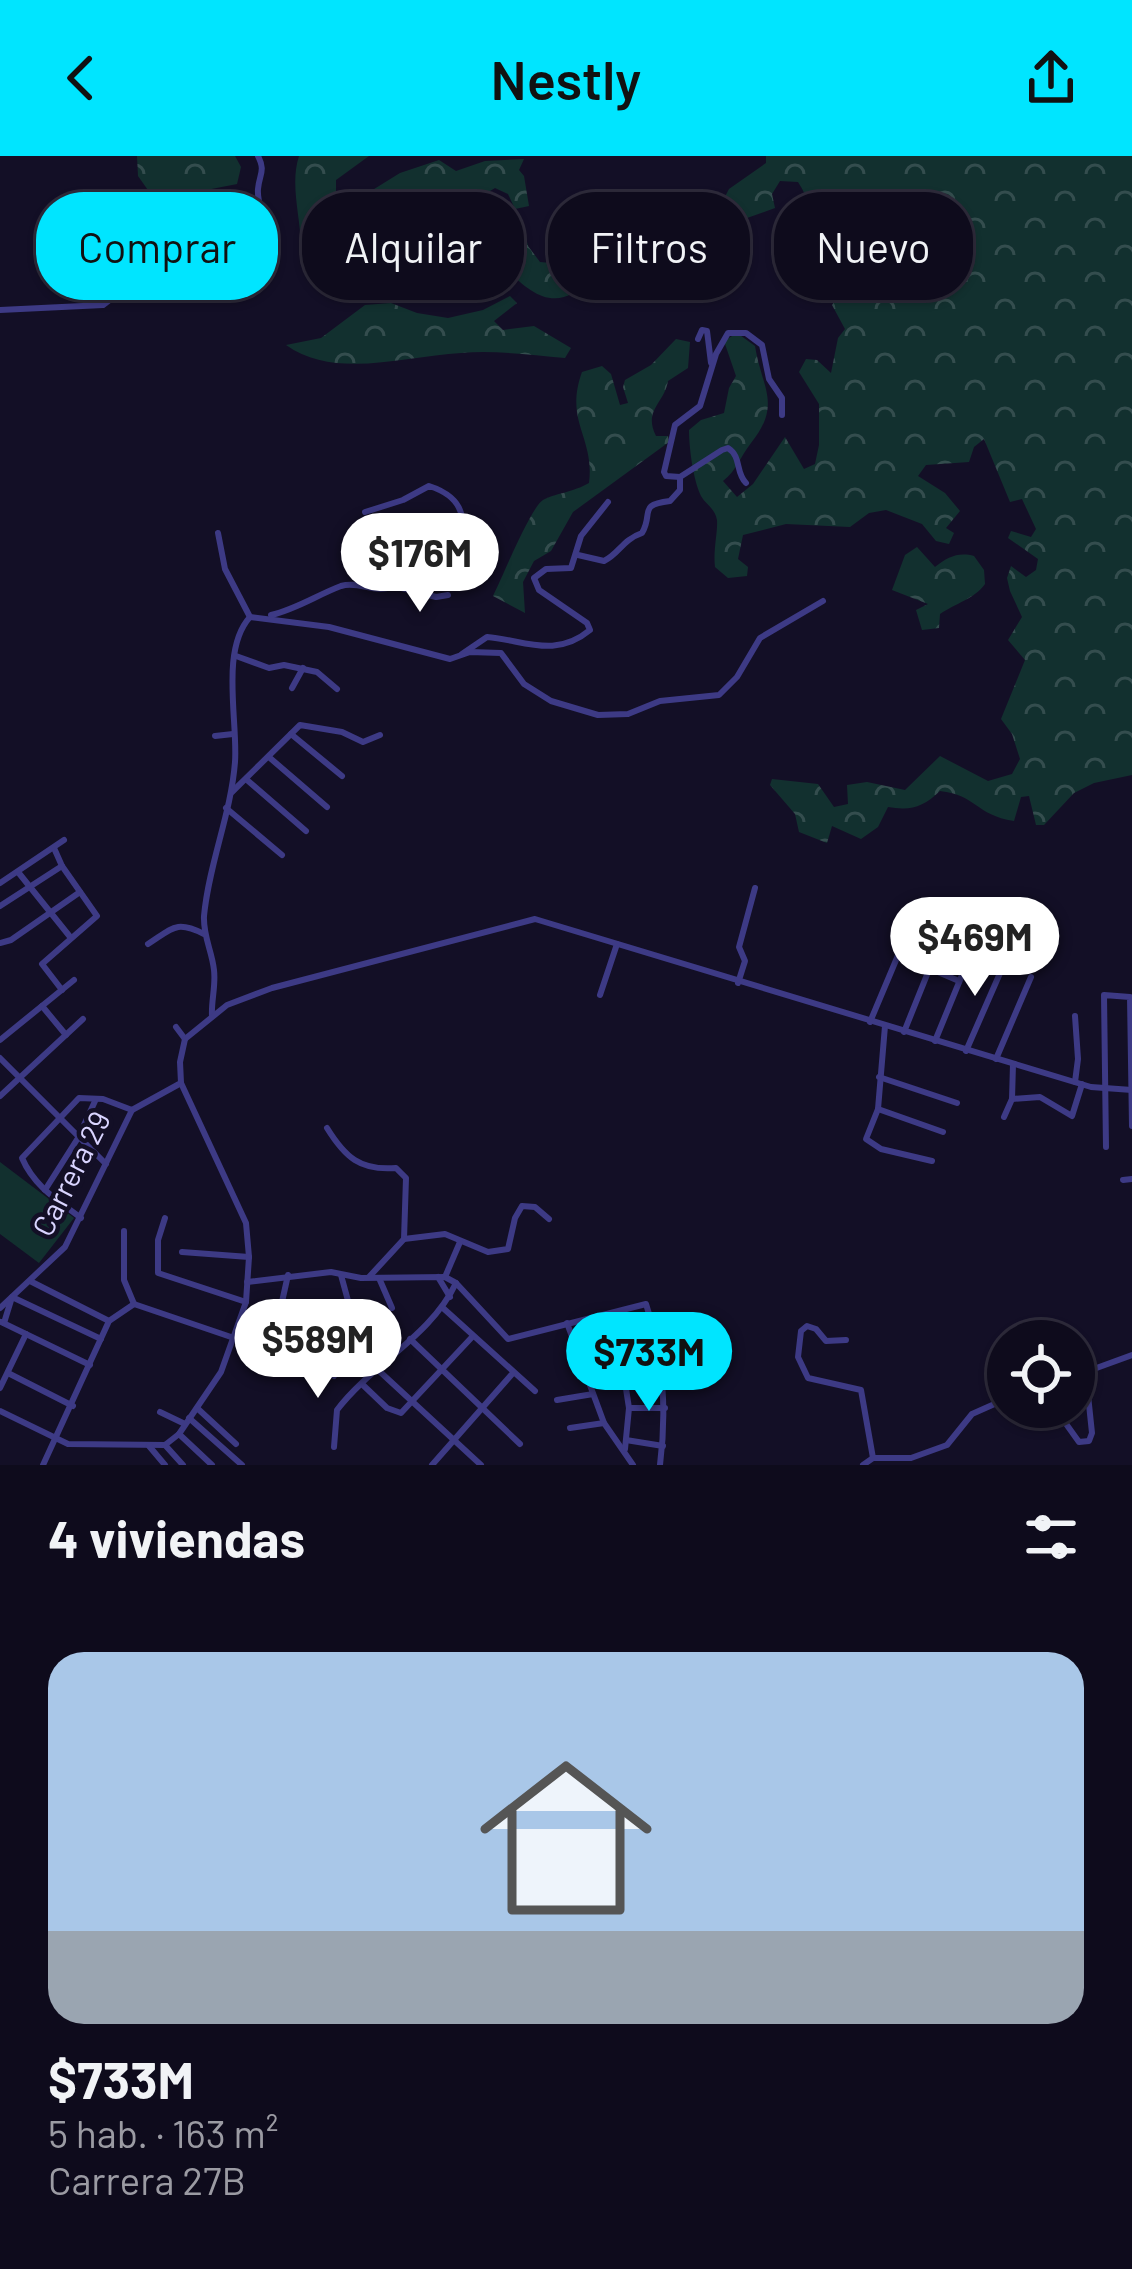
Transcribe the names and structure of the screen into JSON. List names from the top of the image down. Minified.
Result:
{"streets":{"street":["Carrera 29"]},"page":{"header":"Nestly","chip":["Comprar","Alquilar","Filtros","Nuevo"],"price":["$176M","$469M","$589M","$733M"],"heading":"4 viviendas","list":[{"name":"$733M","note":"5 hab. · 163 m² · Carrera 27B"}]}}
